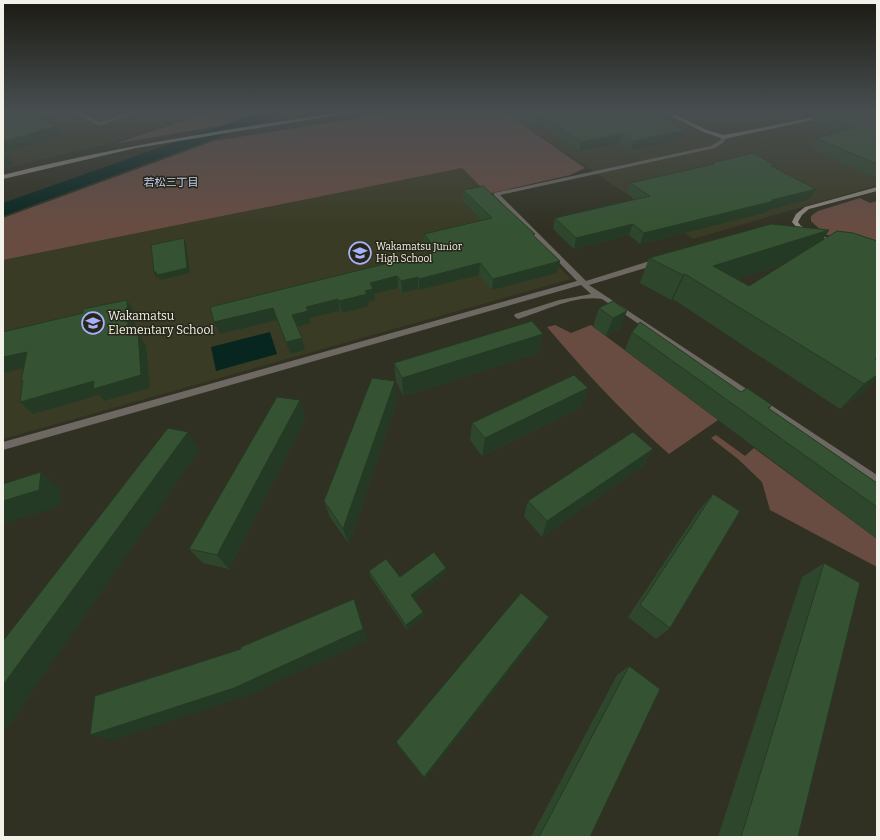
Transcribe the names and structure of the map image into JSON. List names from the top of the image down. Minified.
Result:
{"districts":["若松三丁目"],"places":{"school or university":["Wakamatsu Junior High School","Wakamatsu Elementary School"]}}
